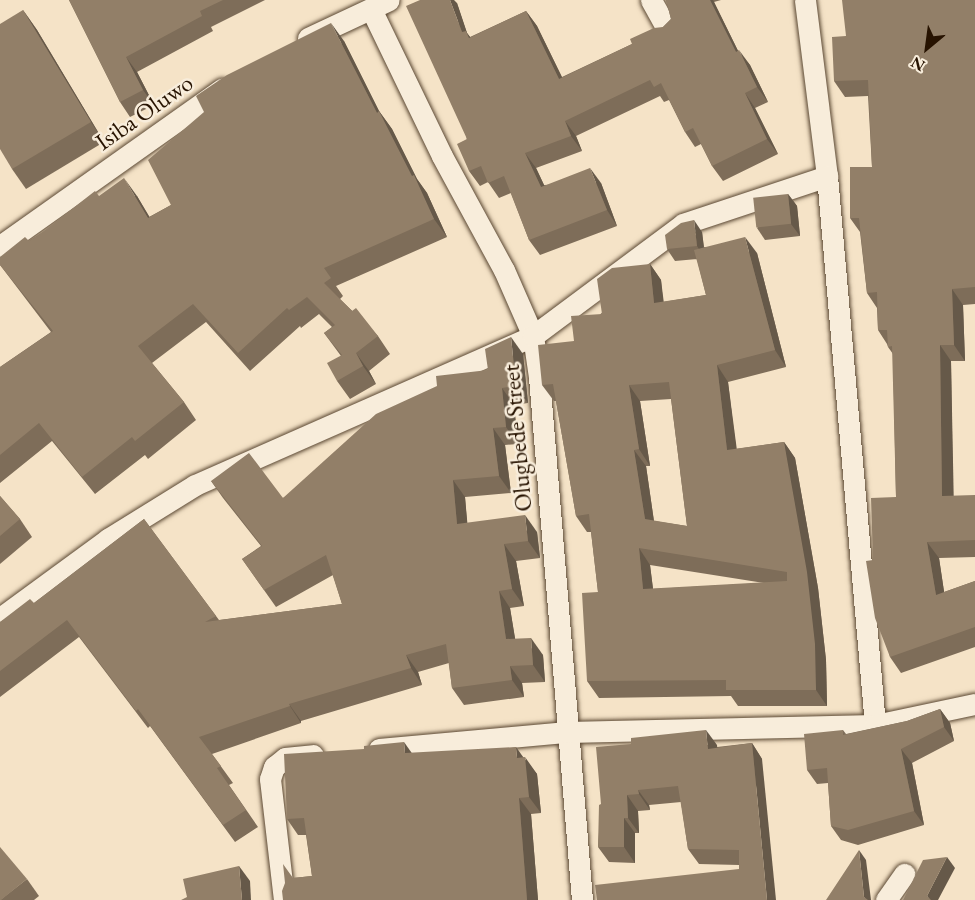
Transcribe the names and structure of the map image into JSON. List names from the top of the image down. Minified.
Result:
{"streets":{"street":["Isiba Oluwo","Olugbede Street"]},"north":"bottom left"}
